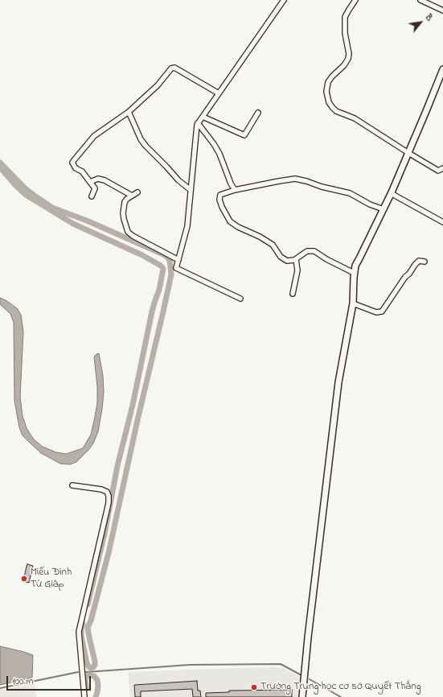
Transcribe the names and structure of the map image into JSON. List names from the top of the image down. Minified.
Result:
{"places":["Miếu Đình Tứ Giáp","Trường Trung học cơ sở Quyết Thắng"],"scale_bar":"100 m","north":"top right"}
